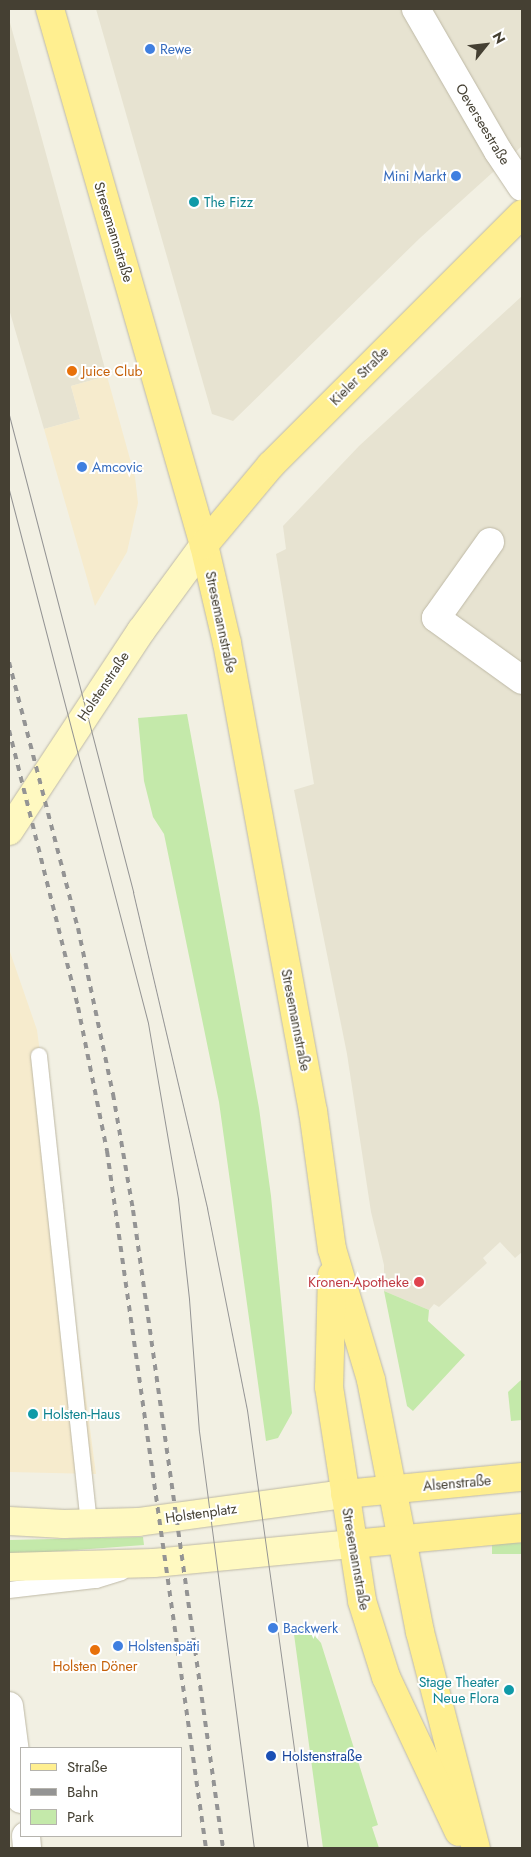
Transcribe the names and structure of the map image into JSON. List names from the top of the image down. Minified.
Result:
{"streets":{"main road":["Stresemannstraße","Kieler Straße","Holstenstraße","Alsenstraße","Holstenplatz"],"street":["Oeverseestraße"]},"crossings":[["Stresemannstraße","Kieler Straße"],["Stresemannstraße","Holstenstraße"],["Stresemannstraße","Alsenstraße"],["Stresemannstraße","Holstenplatz"],["Kieler Straße","Holstenstraße"],["Alsenstraße","Holstenplatz"]],"places":["Rewe","Mini Markt","The Fizz","Juice Club","Amcovic","Kronen-Apotheke","Holsten-Haus","Backwerk","Holstenspäti","Holsten Döner","Stage Theater Neue Flora","Holstenstraße"],"legend":["Straße","Bahn","Park"],"north":"top right"}
